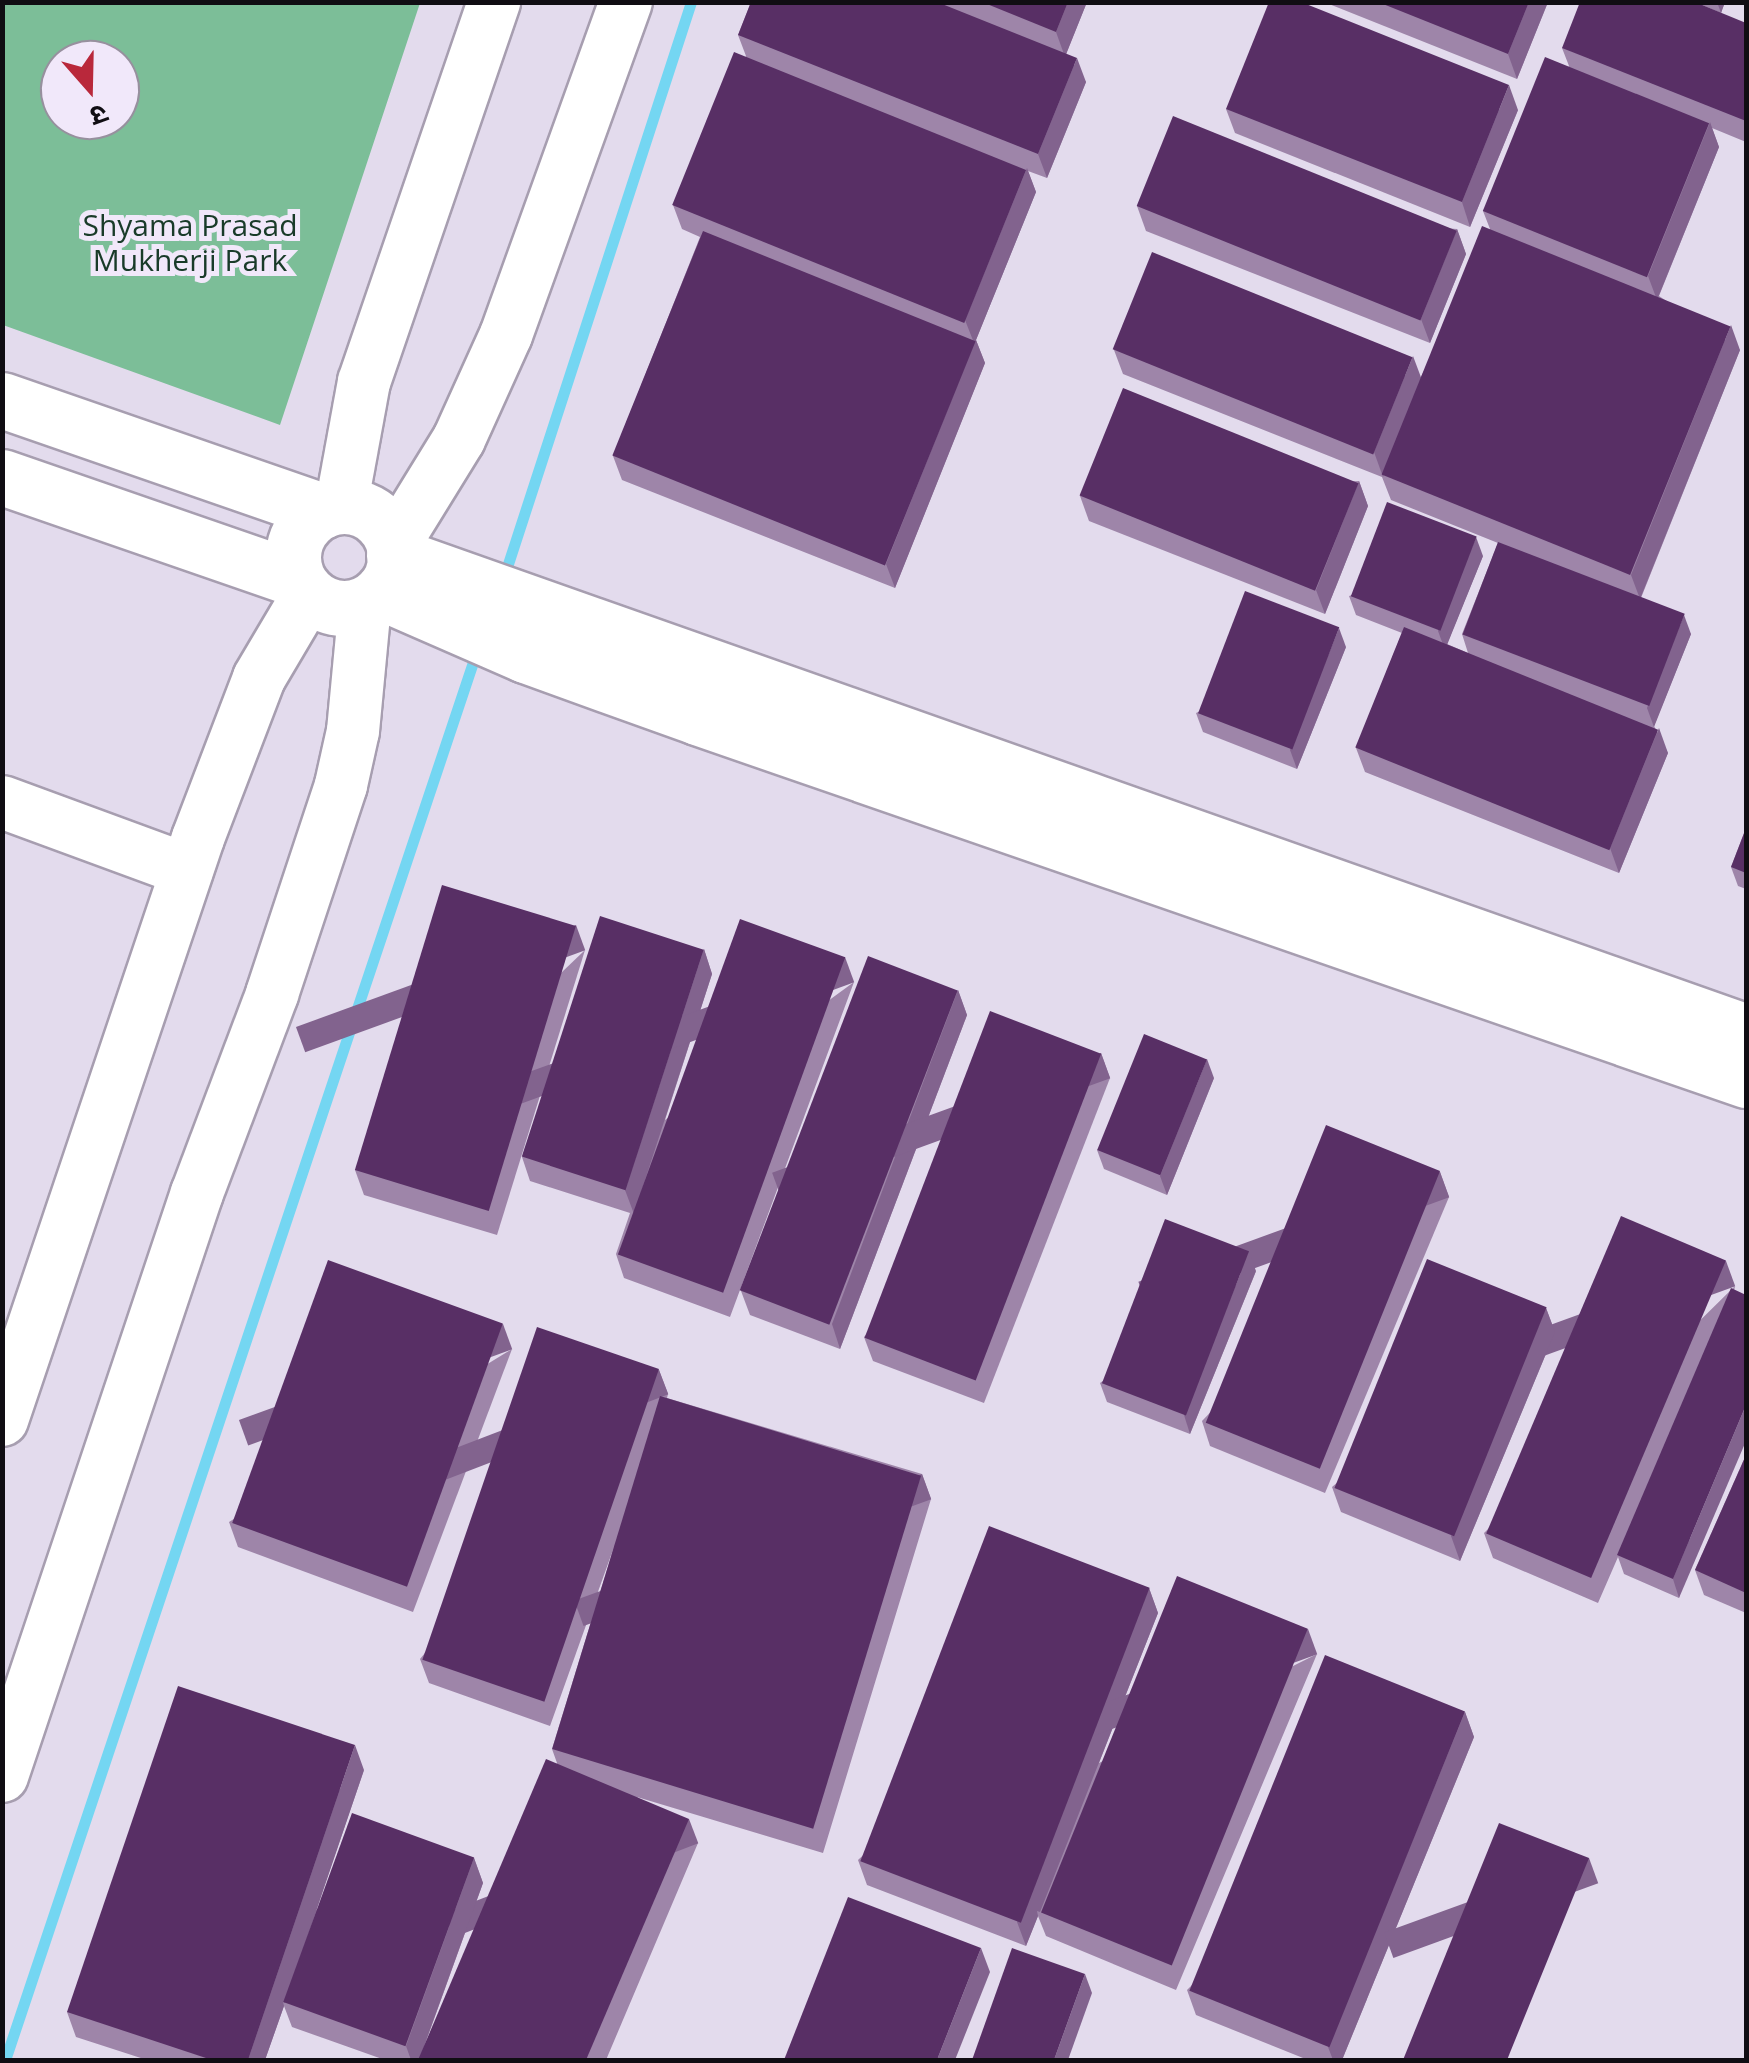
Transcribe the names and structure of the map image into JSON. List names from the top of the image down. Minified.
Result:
{"parks":["Shyama Prasad Mukherji Park"],"north":"bottom"}
